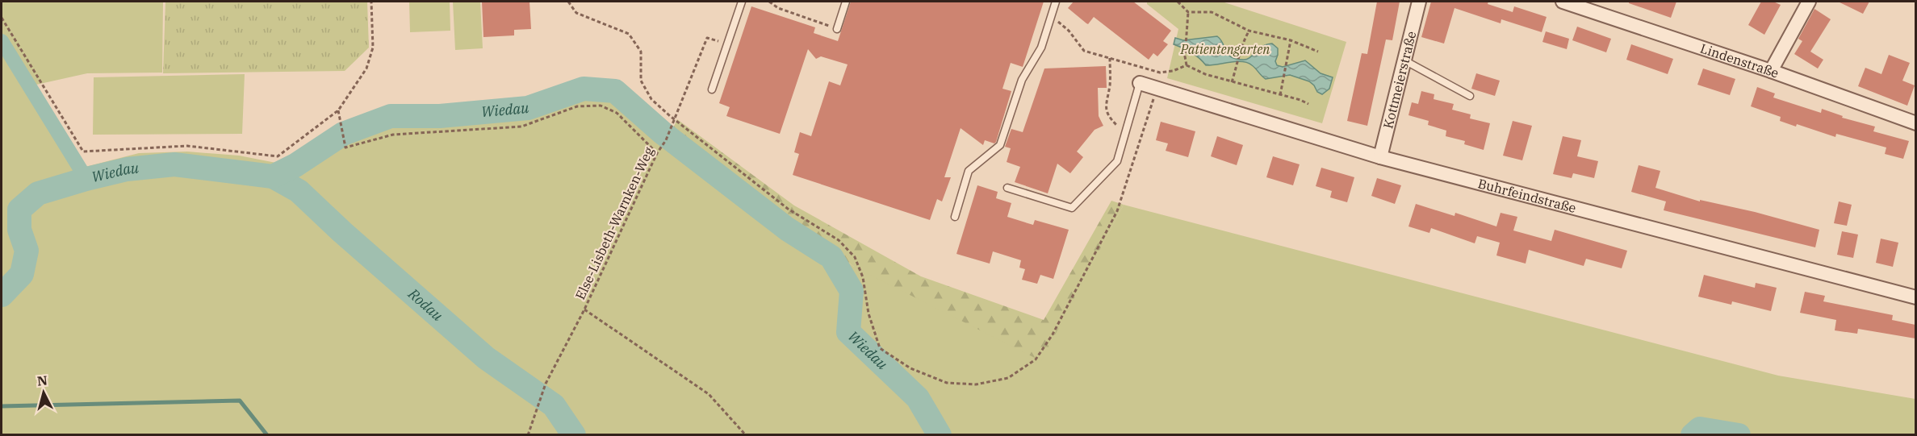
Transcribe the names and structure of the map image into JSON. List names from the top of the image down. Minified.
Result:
{"streets":{"street":["Lindenstraße","Kottmeierstraße","Buhrfeindstraße"],"path":["Else-Lisbeth-Warnken-Weg"]},"crossings":[["Kottmeierstraße","Buhrfeindstraße"]],"water":["Wiedau","Rodau"],"parks":["Patientengarten"],"north":"top"}
